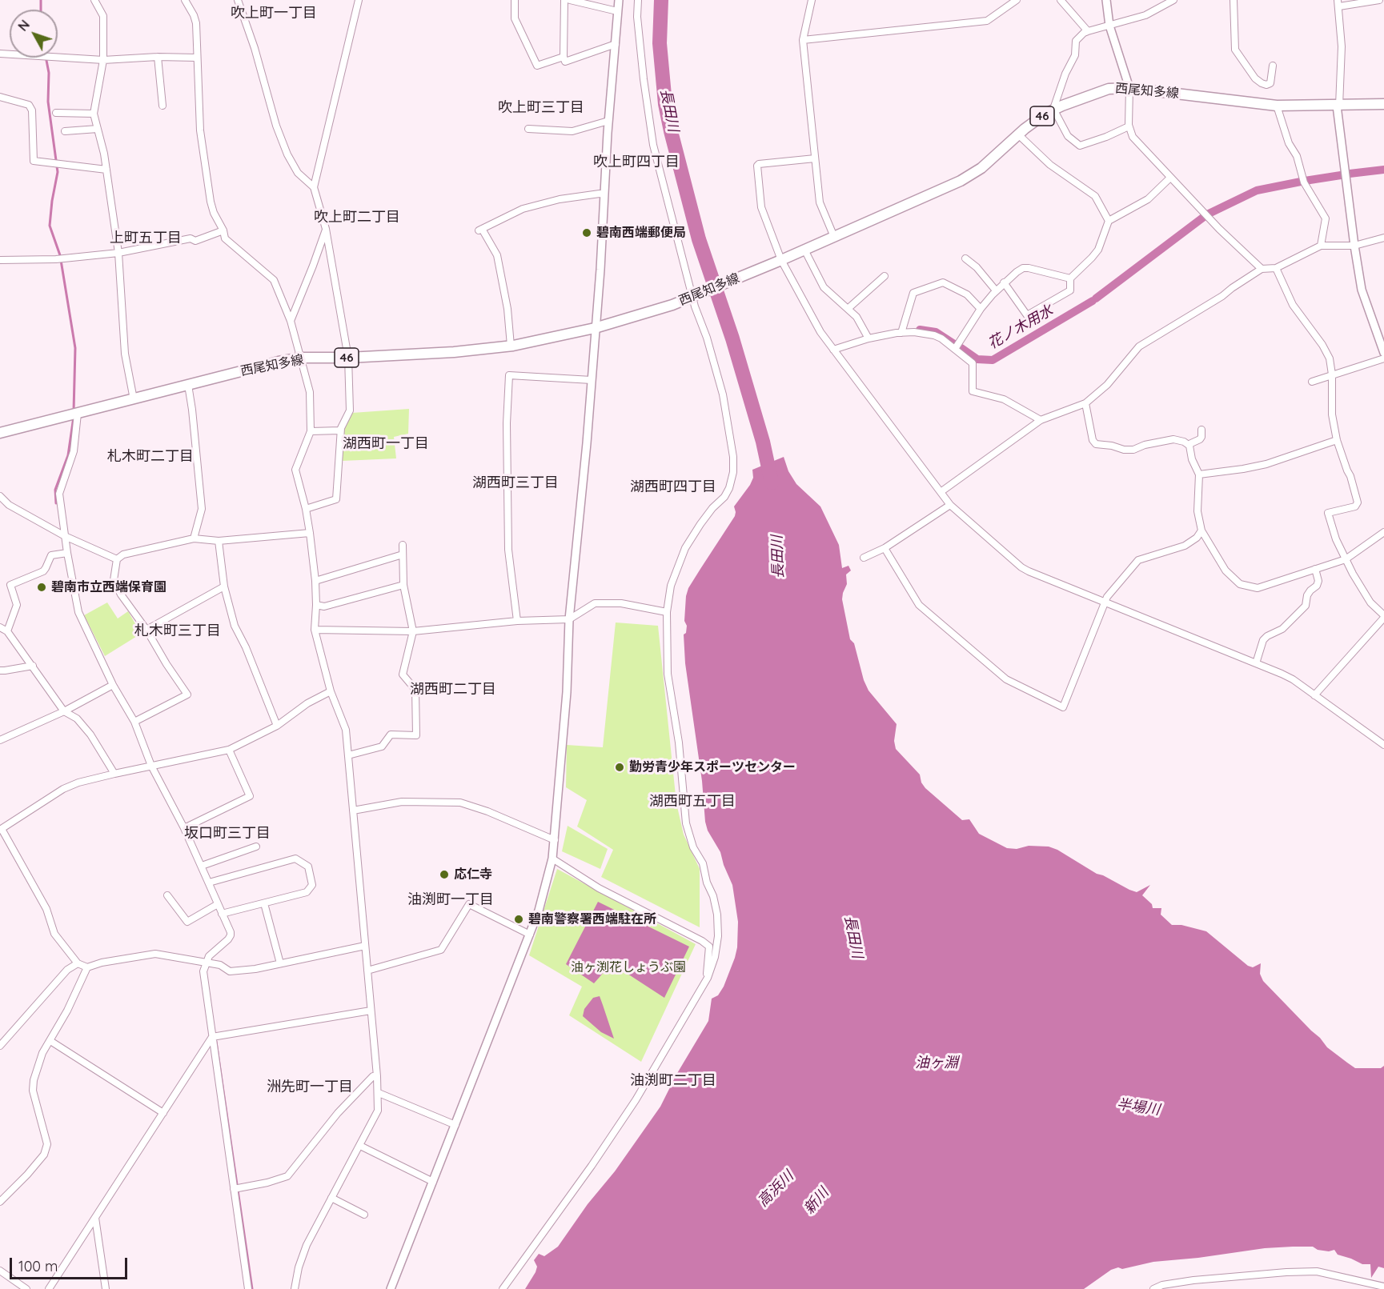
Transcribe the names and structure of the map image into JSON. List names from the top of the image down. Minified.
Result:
{"streets":{"main road":["西尾知多線","46"]},"districts":["吹上町一丁目","吹上町三丁目","吹上町四丁目","吹上町二丁目","上町五丁目","湖西町一丁目","札木町二丁目","湖西町三丁目","湖西町四丁目","札木町三丁目","湖西町二丁目","湖西町五丁目","坂口町三丁目","油渕町一丁目","油渕町二丁目","洲先町一丁目"],"water":["長田川","花ノ木用水","油ヶ淵","半場川","高浜川","新川"],"parks":["油ヶ渕花しょうぶ園"],"places":["碧南西端郵便局","碧南市立西端保育園","勤労青少年スポーツセンター","応仁寺","碧南警察署西端駐在所"],"scale_bar":"100 m","north":"top left"}
